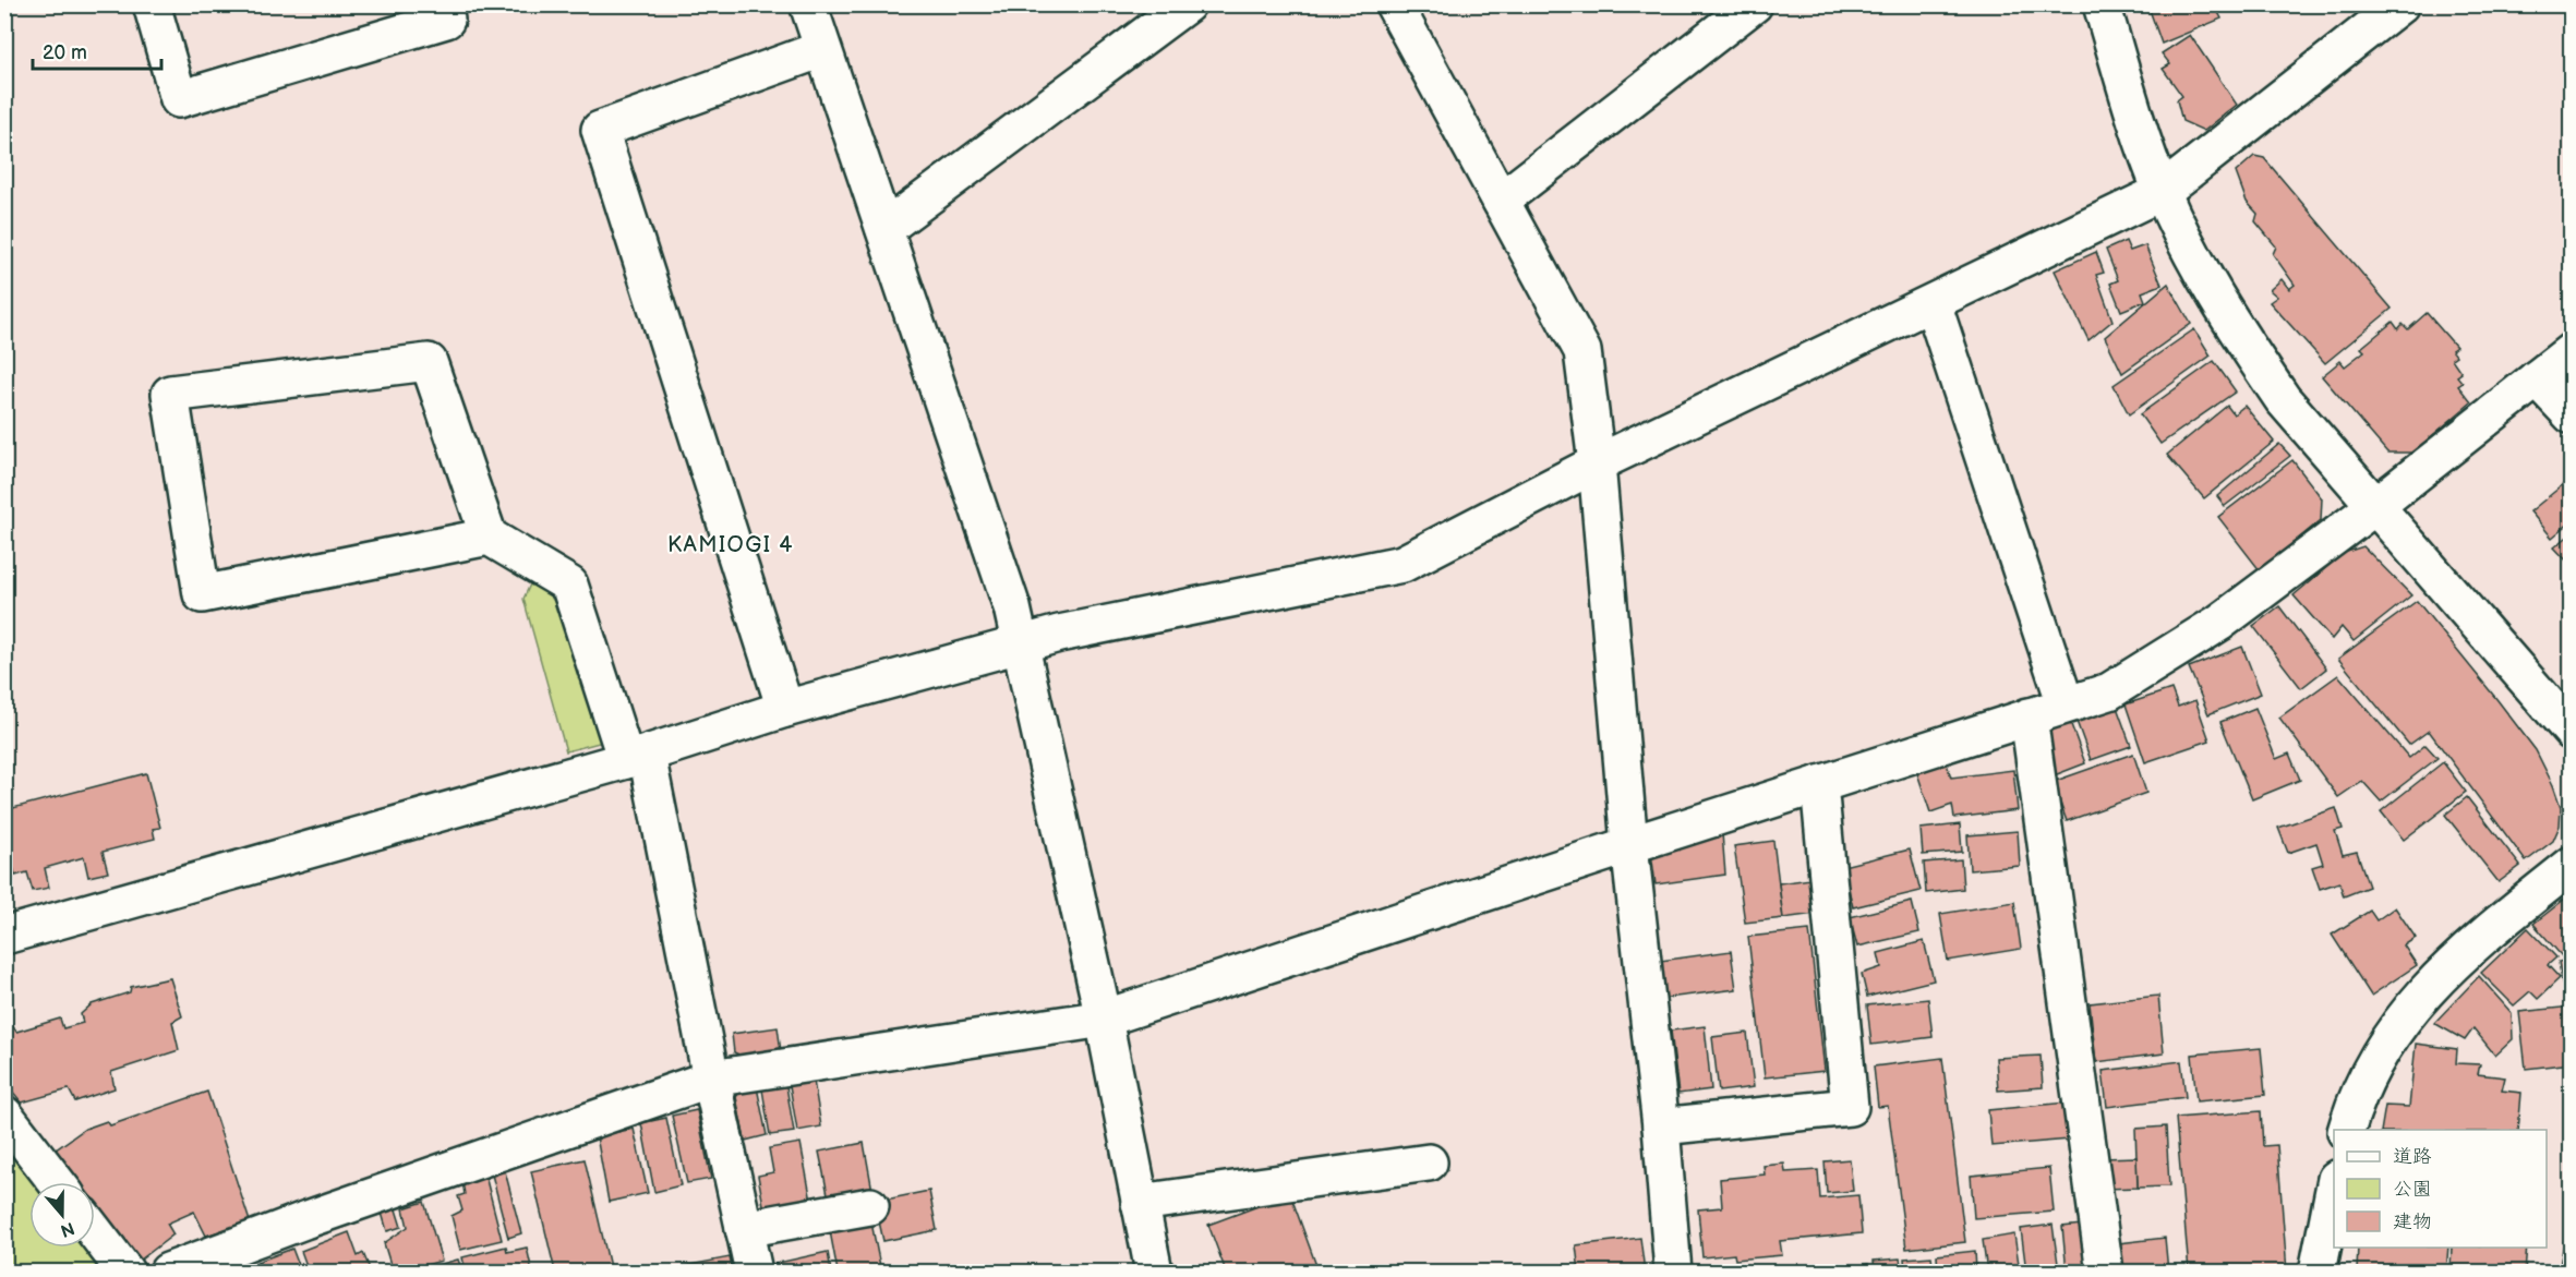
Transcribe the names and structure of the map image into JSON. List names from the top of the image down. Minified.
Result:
{"districts":["KAMIOGI 4"],"legend":["道路","公園","建物"],"scale_bar":"20 m","north":"bottom"}
